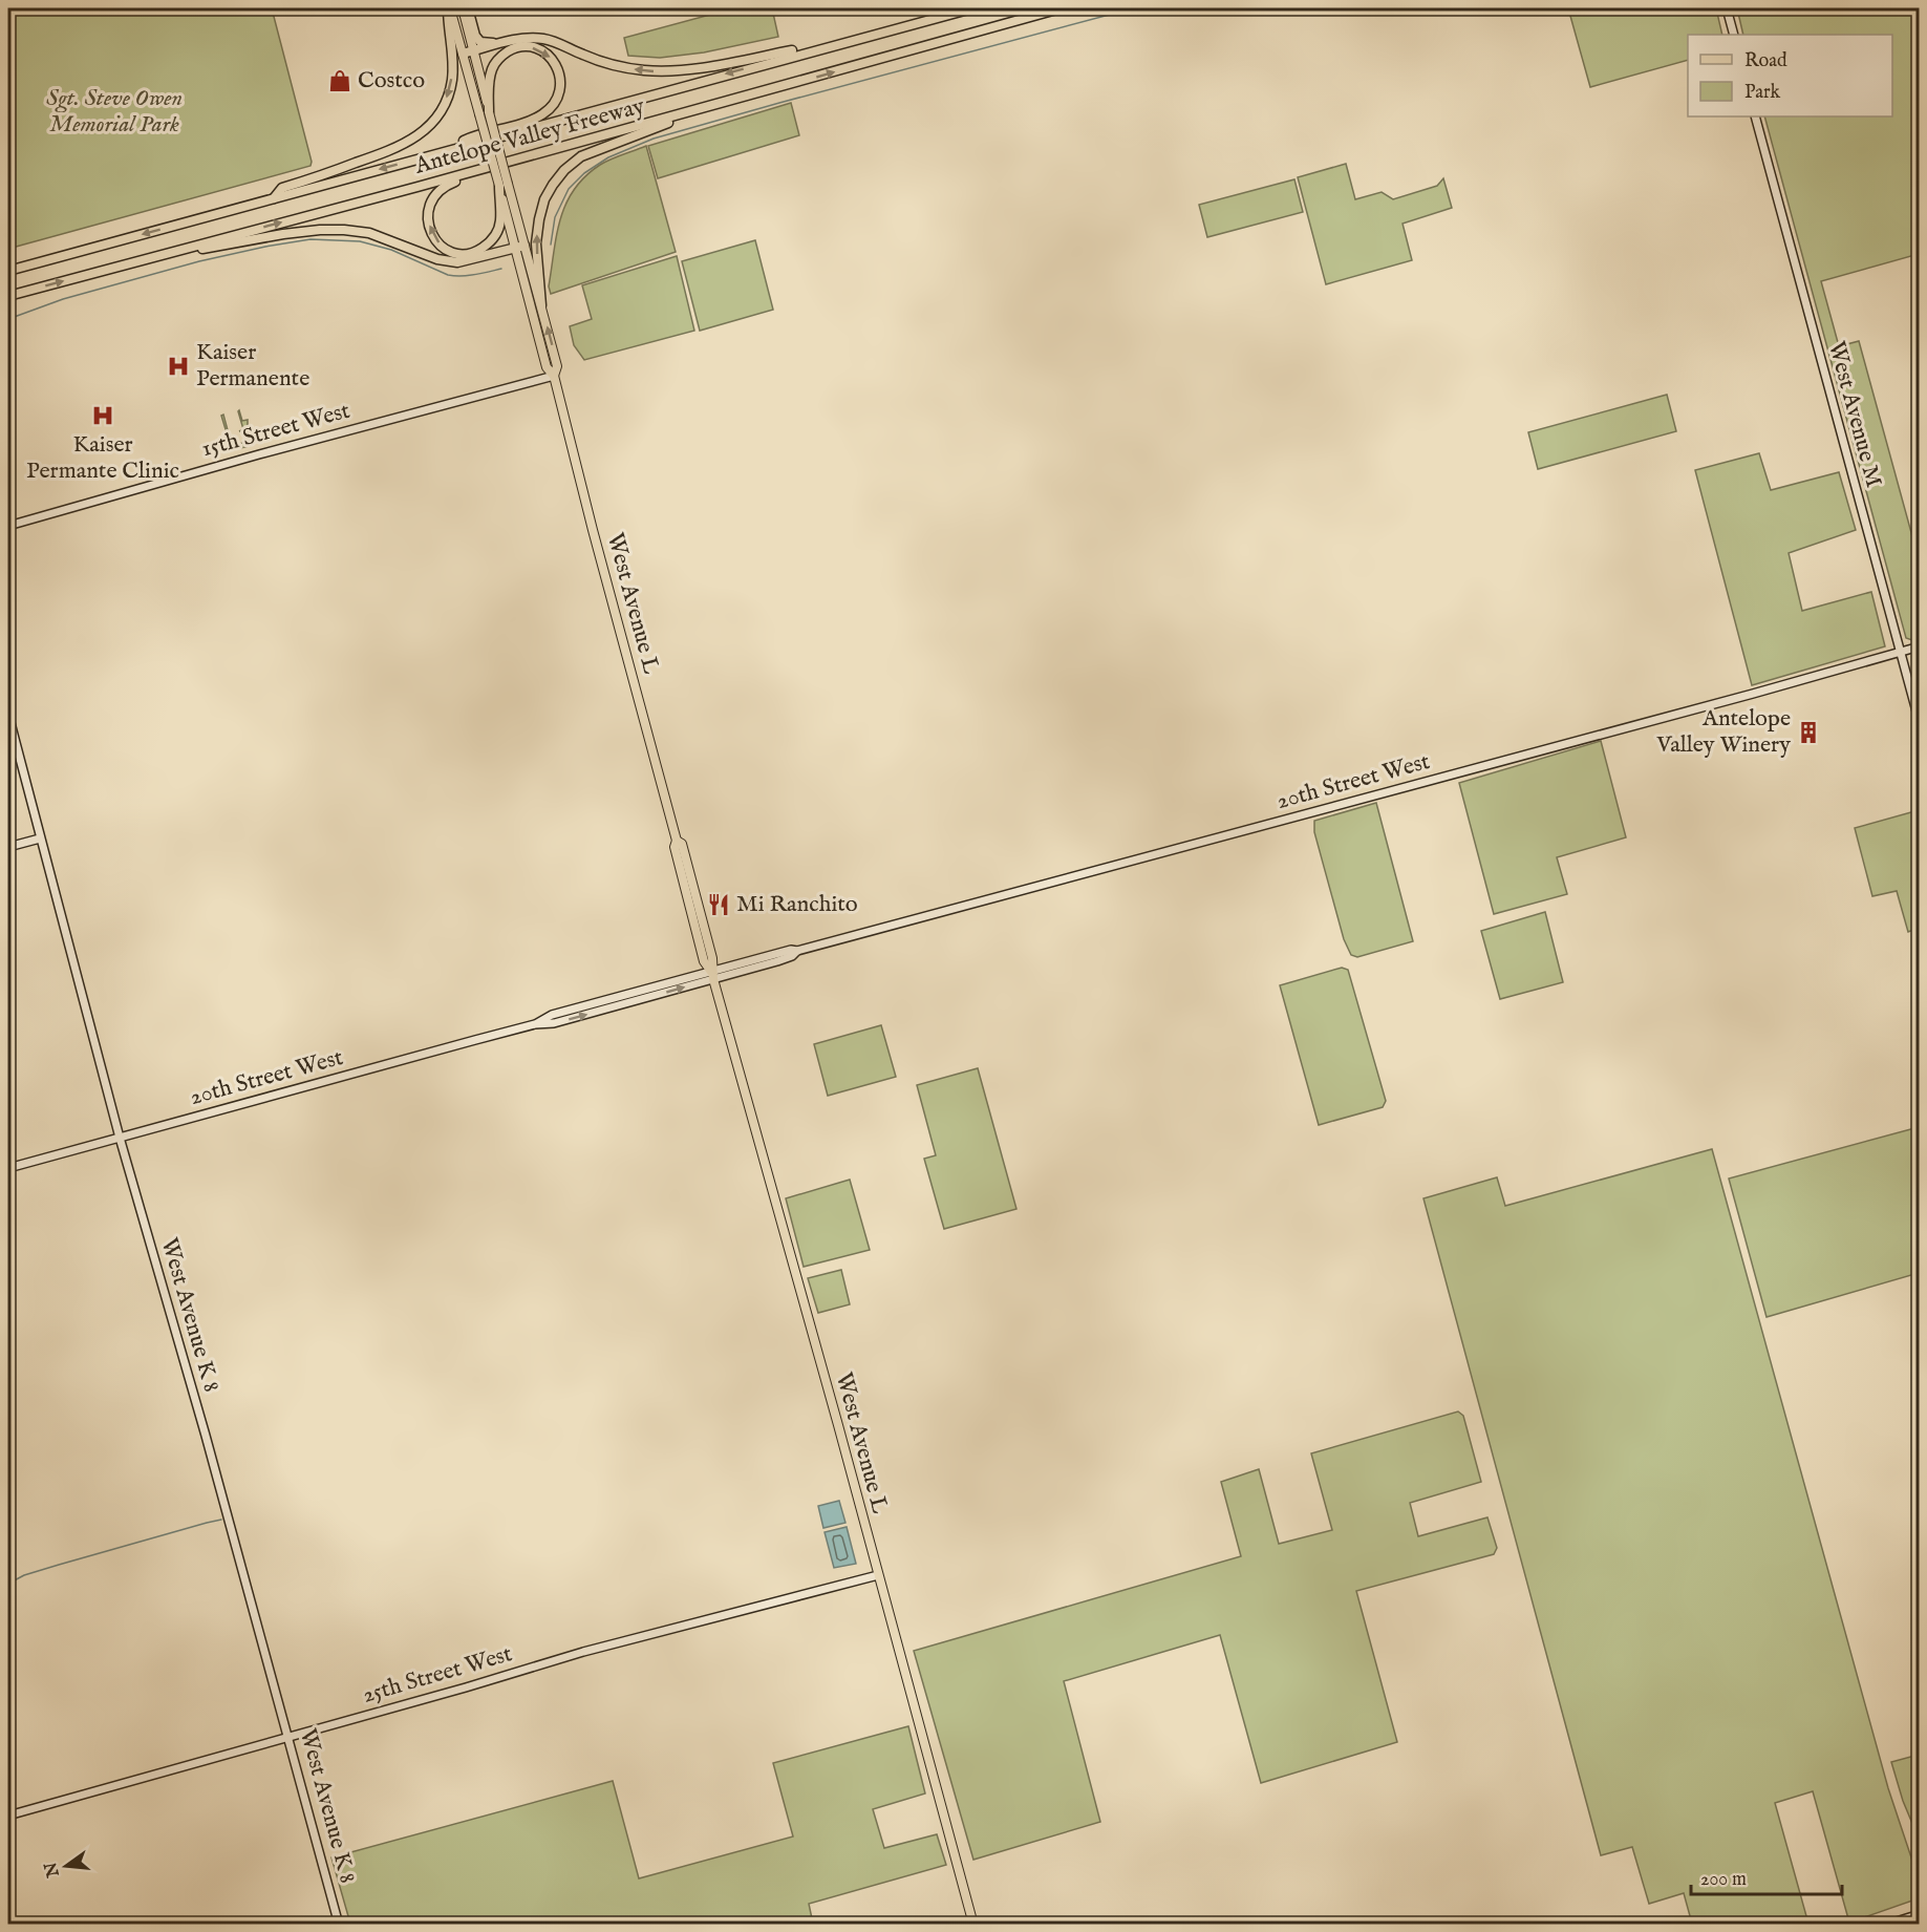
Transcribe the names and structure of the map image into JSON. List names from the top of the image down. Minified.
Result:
{"streets":{"highway":["Antelope Valley Freeway"],"main road":["West Avenue L"],"street":["West Avenue M","15th Street West","20th Street West","West Avenue K 8","25th Street West"]},"crossings":[["West Avenue M","20th Street West"],["15th Street West","West Avenue L"],["West Avenue L","20th Street West"],["West Avenue L","25th Street West"],["20th Street West","West Avenue K 8"],["West Avenue K 8","25th Street West"]],"parks":["Sgt. Steve Owen Memorial Park"],"places":{"shop":["Costco"],"hospital":["Kaiser Permanente","Kaiser Permante Clinic"],"building":["Antelope Valley Winery"],"restaurant":["Mi Ranchito"]},"legend":["Road","Park"],"scale_bar":"200 m","north":"left"}
